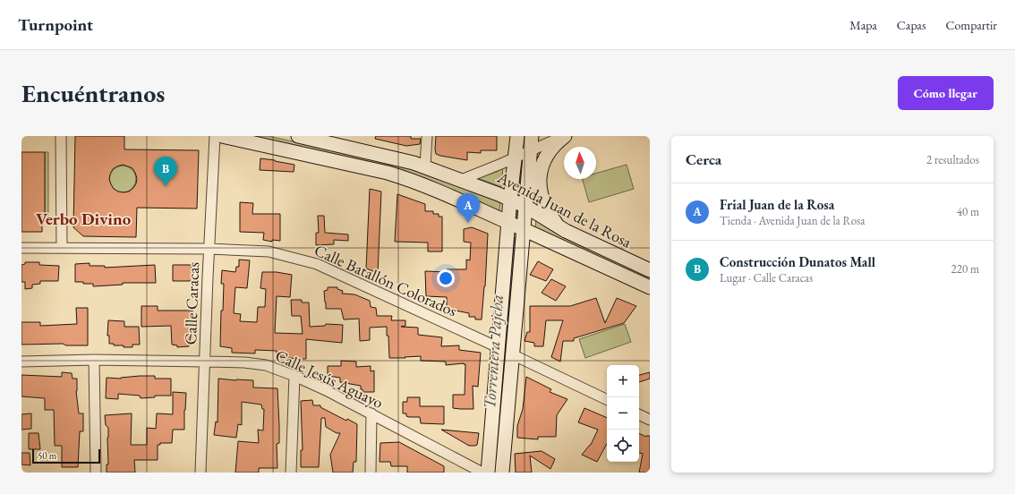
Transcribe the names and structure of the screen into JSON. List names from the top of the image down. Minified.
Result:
{"streets":{"main road":["Avenida Juan de la Rosa"],"street":["Calle Batallón Colorados","Calle Caracas","Calle Jesús Aguayo"]},"crossings":[["Calle Batallón Colorados","Calle Caracas"],["Calle Caracas","Calle Jesús Aguayo"]],"districts":["Verbo Divino"],"water":["Torrentera Pajcha"],"scale_bar":"50 m","north":"top","page":{"header":"Turnpoint","nav":["Mapa","Capas","Compartir"],"buttons":"Cómo llegar","title":"Encuéntranos","heading":["Cerca","2 resultados"],"pins":["B","A"],"list":[{"mark":"A","name":"Frial Juan de la Rosa","note":"Tienda · Avenida Juan de la Rosa","value":"40 m"},{"mark":"B","name":"Construcción Dunatos Mall","note":"Lugar · Calle Caracas","value":"220 m"}],"map_buttons":["+","−"],"scale":"50 m"}}
